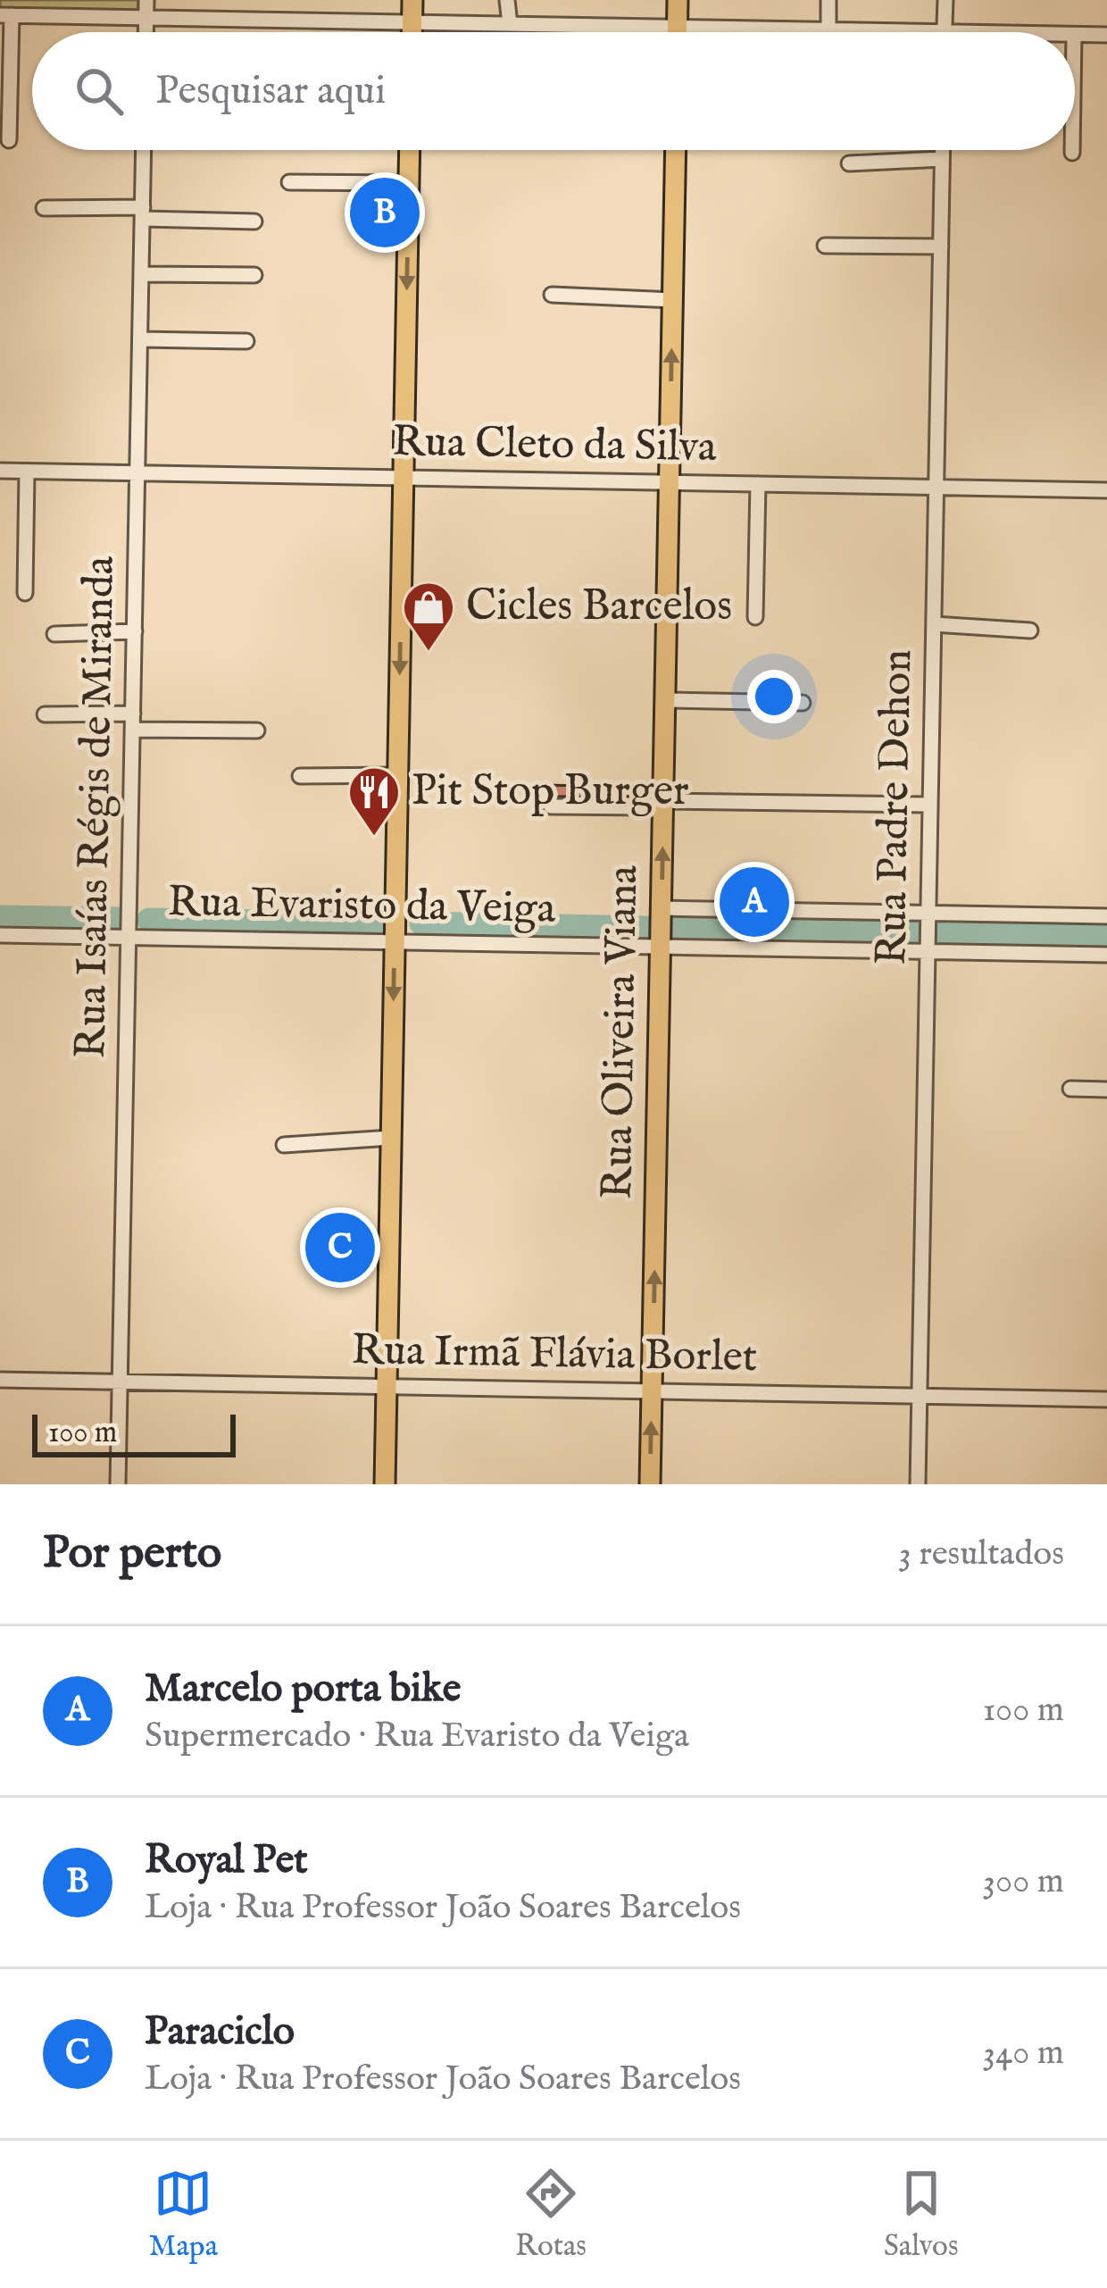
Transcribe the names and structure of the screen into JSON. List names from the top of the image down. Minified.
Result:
{"streets":{"main road":["Rua Oliveira Viana"],"street":["Rua Cleto da Silva","Rua Isaías Régis de Miranda","Rua Padre Dehon","Rua Evaristo da Veiga","Rua Irmã Flávia Borlet"]},"crossings":[["Rua Cleto da Silva","Rua Isaías Régis de Miranda"],["Rua Cleto da Silva","Rua Padre Dehon"],["Rua Cleto da Silva","Rua Oliveira Viana"],["Rua Isaías Régis de Miranda","Rua Evaristo da Veiga"],["Rua Isaías Régis de Miranda","Rua Irmã Flávia Borlet"],["Rua Padre Dehon","Rua Evaristo da Veiga"],["Rua Padre Dehon","Rua Irmã Flávia Borlet"],["Rua Evaristo da Veiga","Rua Oliveira Viana"],["Rua Oliveira Viana","Rua Irmã Flávia Borlet"]],"one_way":["Rua Oliveira Viana"],"places":{"shop":["Cicles Barcelos"],"restaurant":["Pit Stop Burger"]},"scale_bar":"100 m","page":{"search":"Pesquisar aqui","pins":["B","A","C"],"scale":"100 m","heading":["Por perto","3 resultados"],"list":[{"mark":"A","name":"Marcelo porta bike","note":"Supermercado · Rua Evaristo da Veiga","value":"100 m"},{"mark":"B","name":"Royal Pet","note":"Loja · Rua Professor João Soares Barcelos","value":"300 m"},{"mark":"C","name":"Paraciclo","note":"Loja · Rua Professor João Soares Barcelos","value":"340 m"}],"nav":["Mapa","Rotas","Salvos"]}}
